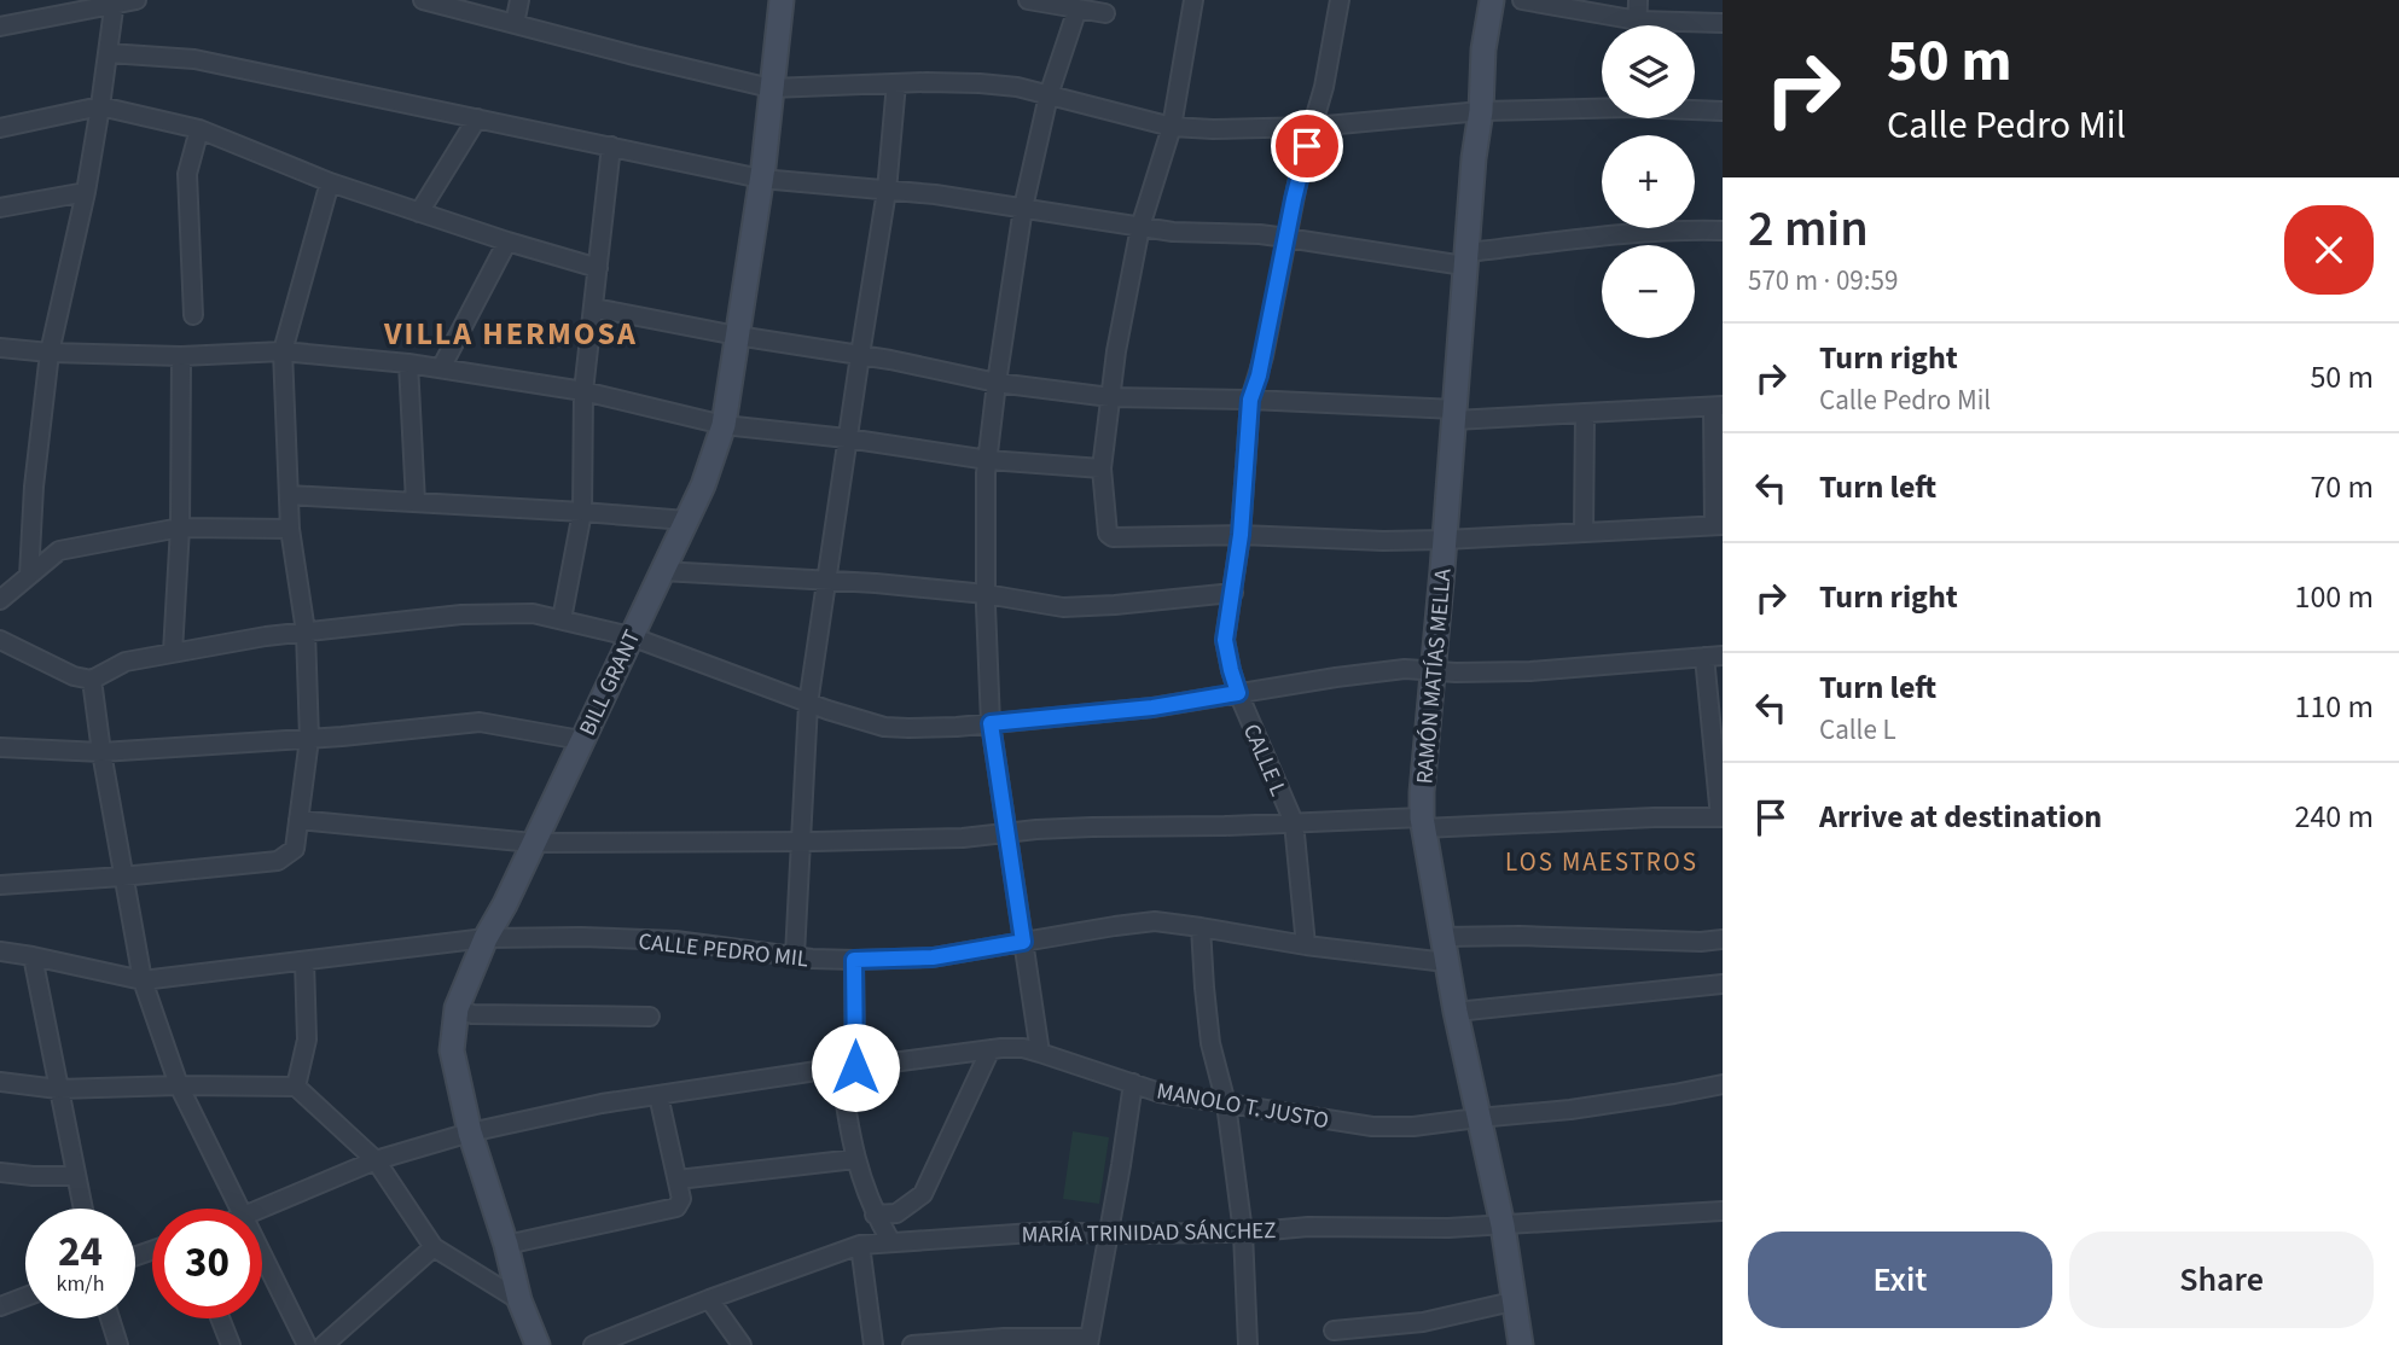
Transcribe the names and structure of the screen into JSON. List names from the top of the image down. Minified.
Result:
{"streets":{"street":["RAMÓN MATÍAS MELLA","BILL GRANT","CALLE L","CALLE PEDRO MIL","MANOLO T. JUSTO","MARÍA TRINIDAD SÁNCHEZ"]},"crossings":[["RAMÓN MATÍAS MELLA","CALLE PEDRO MIL"],["RAMÓN MATÍAS MELLA","MANOLO T. JUSTO"],["RAMÓN MATÍAS MELLA","MARÍA TRINIDAD SÁNCHEZ"],["BILL GRANT","CALLE PEDRO MIL"],["BILL GRANT","MANOLO T. JUSTO"],["CALLE L","CALLE PEDRO MIL"]],"districts":["VILLA HERMOSA","LOS MAESTROS"],"page":{"turn":["50 m","Calle Pedro Mil"],"map_buttons":["+","−"],"heading":["2 min","570 m · 09:59"],"list":[{"name":"Turn right","note":"Calle Pedro Mil","value":"50 m"},{"name":"Turn left","value":"70 m"},{"name":"Turn right","value":"100 m"},{"name":"Turn left","note":"Calle L","value":"110 m"},{"name":"Arrive at destination","value":"240 m"}],"speed":"24 km/h","limit":"30","buttons":["Exit","Share"]}}
